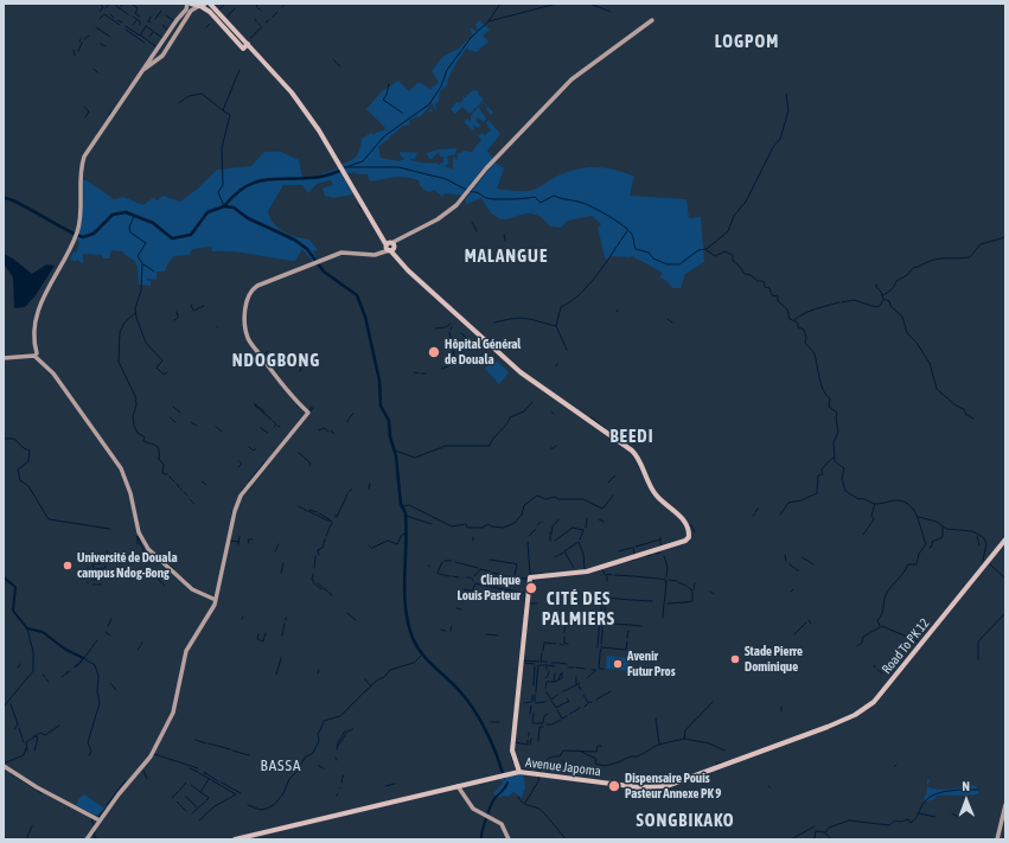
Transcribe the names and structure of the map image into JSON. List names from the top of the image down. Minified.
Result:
{"streets":{"main road":["Road To PK 12","Avenue Japoma"]},"crossings":[["Road To PK 12","Avenue Japoma"]],"districts":["LOGPOM","MALANGUE","NDOGBONG","BEEDI","CITÉ DES PALMIERS","BASSA","SONGBIKAKO"],"places":["Hôpital Général de Douala","Université de Douala campus Ndog-Bong","Clinique Louis Pasteur","Stade Pierre Dominique","Avenir Futur Pros","Dispensaire Pouis Pasteur Annexe PK 9"],"north":"top"}
